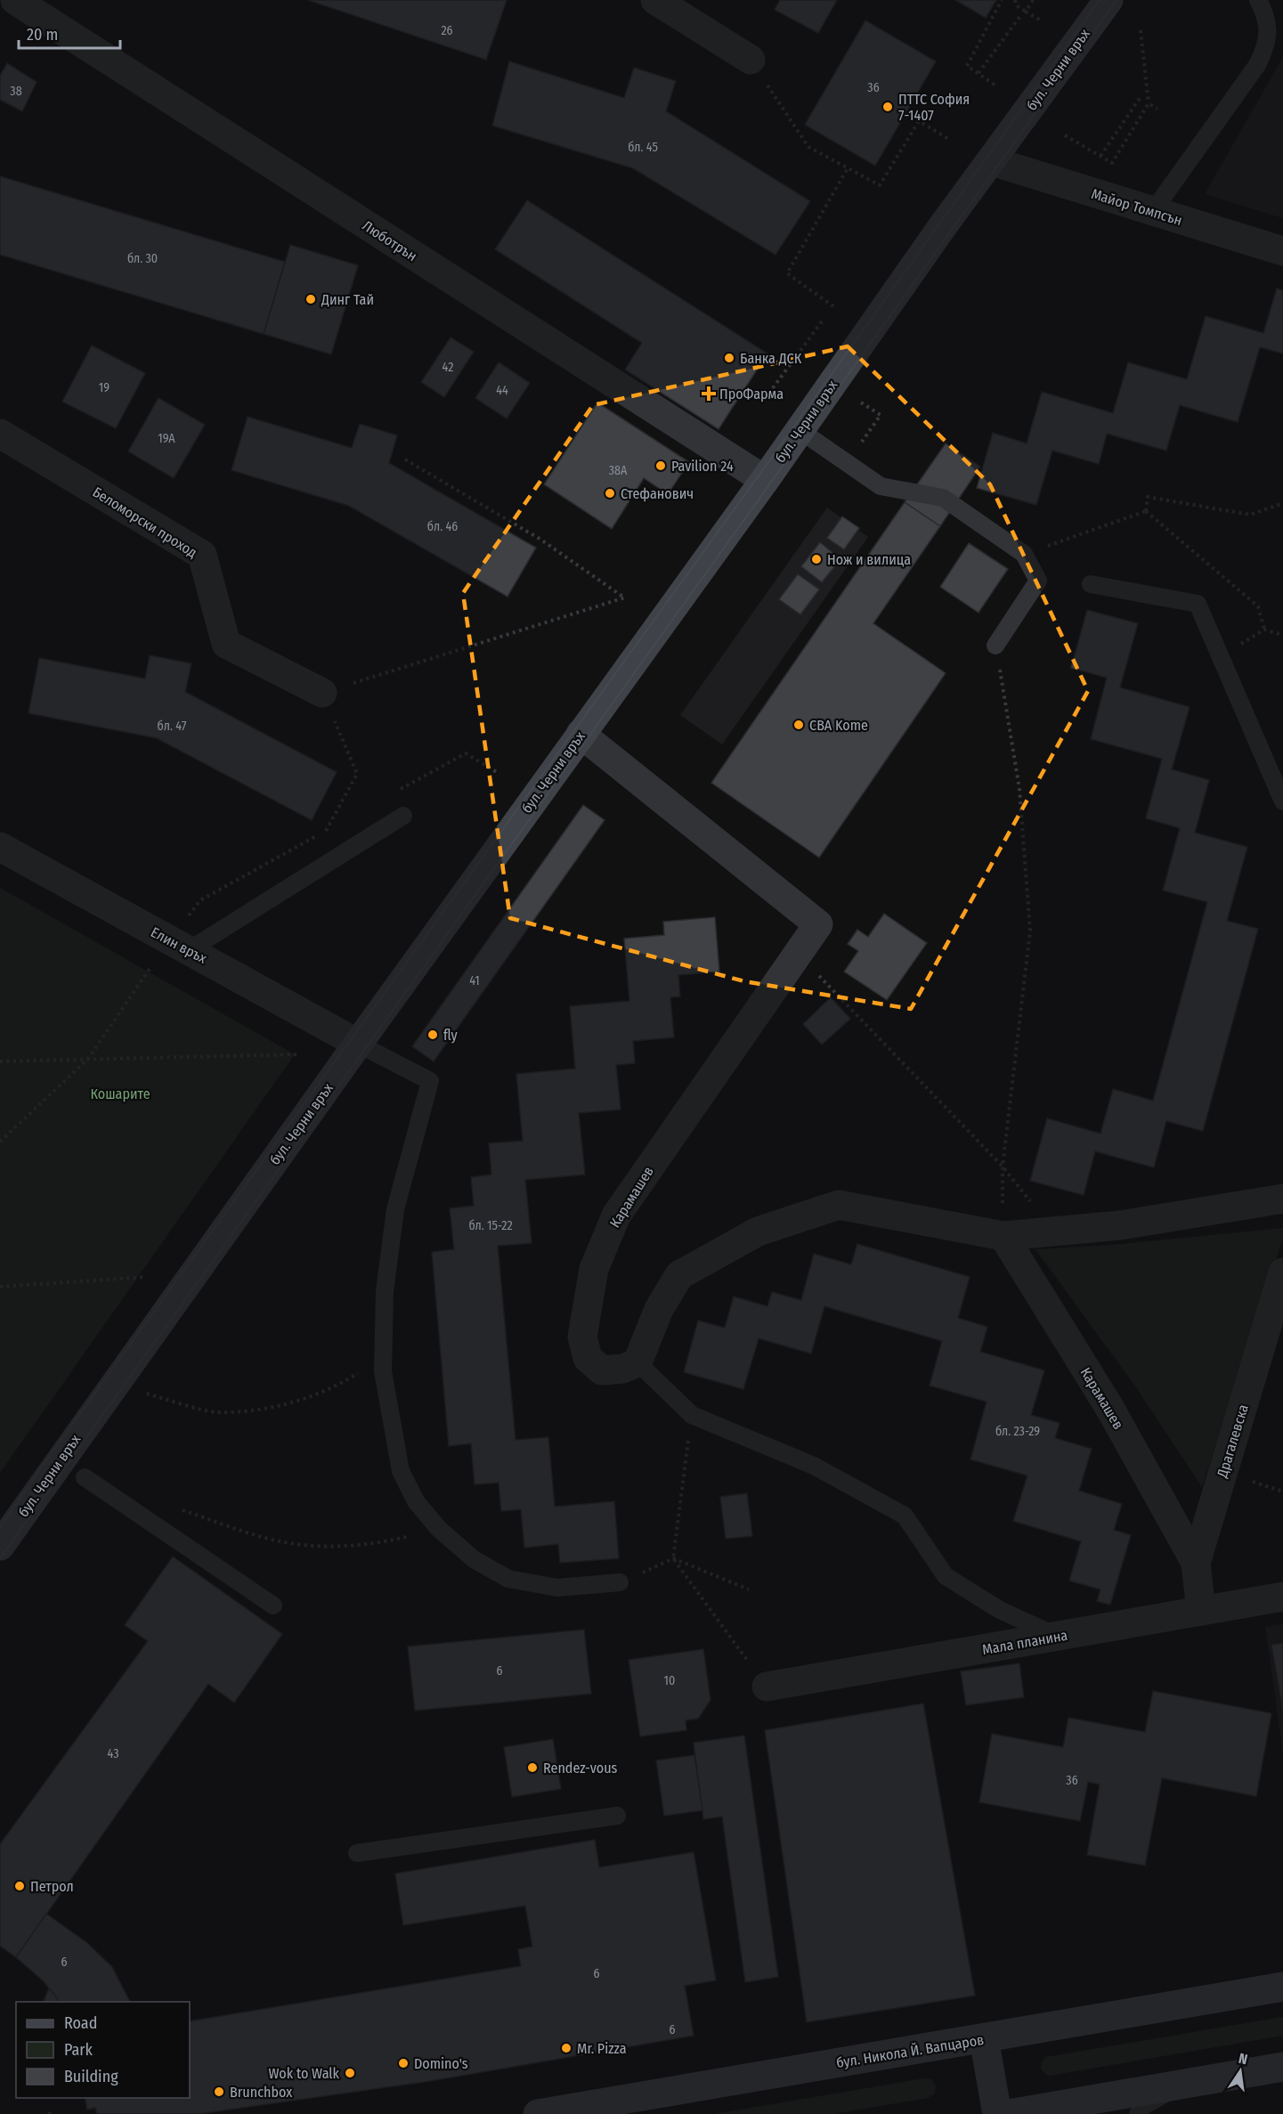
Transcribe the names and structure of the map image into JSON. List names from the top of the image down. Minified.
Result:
{"streets":{"main road":["бул. Черни връх","бул. Никола Й. Вапцаров"],"street":["Майор Томпсън","Люботрън","Беломорски проход","Елин връх","Карамашев","Драгалевска","Мала планина"]},"crossings":[["бул. Черни връх","Майор Томпсън"],["бул. Черни връх","Люботрън"],["бул. Черни връх","Елин връх"],["бул. Черни връх","Карамашев"],["Карамашев","Драгалевска"],["Драгалевска","Мала планина"]],"parks":["Кошарите"],"places":{"other":["ПТТС София 7-1407","Динг Тай","Банка ДСК","Pavilion 24","Стефанович","Нож и вилица","CBA Kome","fly","Rendez-vous","Петрол","Mr. Pizza","Domino's","Wok to Walk","Brunchbox"],"health":["ПроФарма"]},"house_numbers":["26","36","38","бл. 45","бл. 30","42","19","44","19А","38A","бл. 46","бл. 47","41","бл. 15-22","бл. 23-29","6","10","43","36","6","6","6"],"legend":["Road","Park","Building"],"scale_bar":"20 m","north":"top"}
